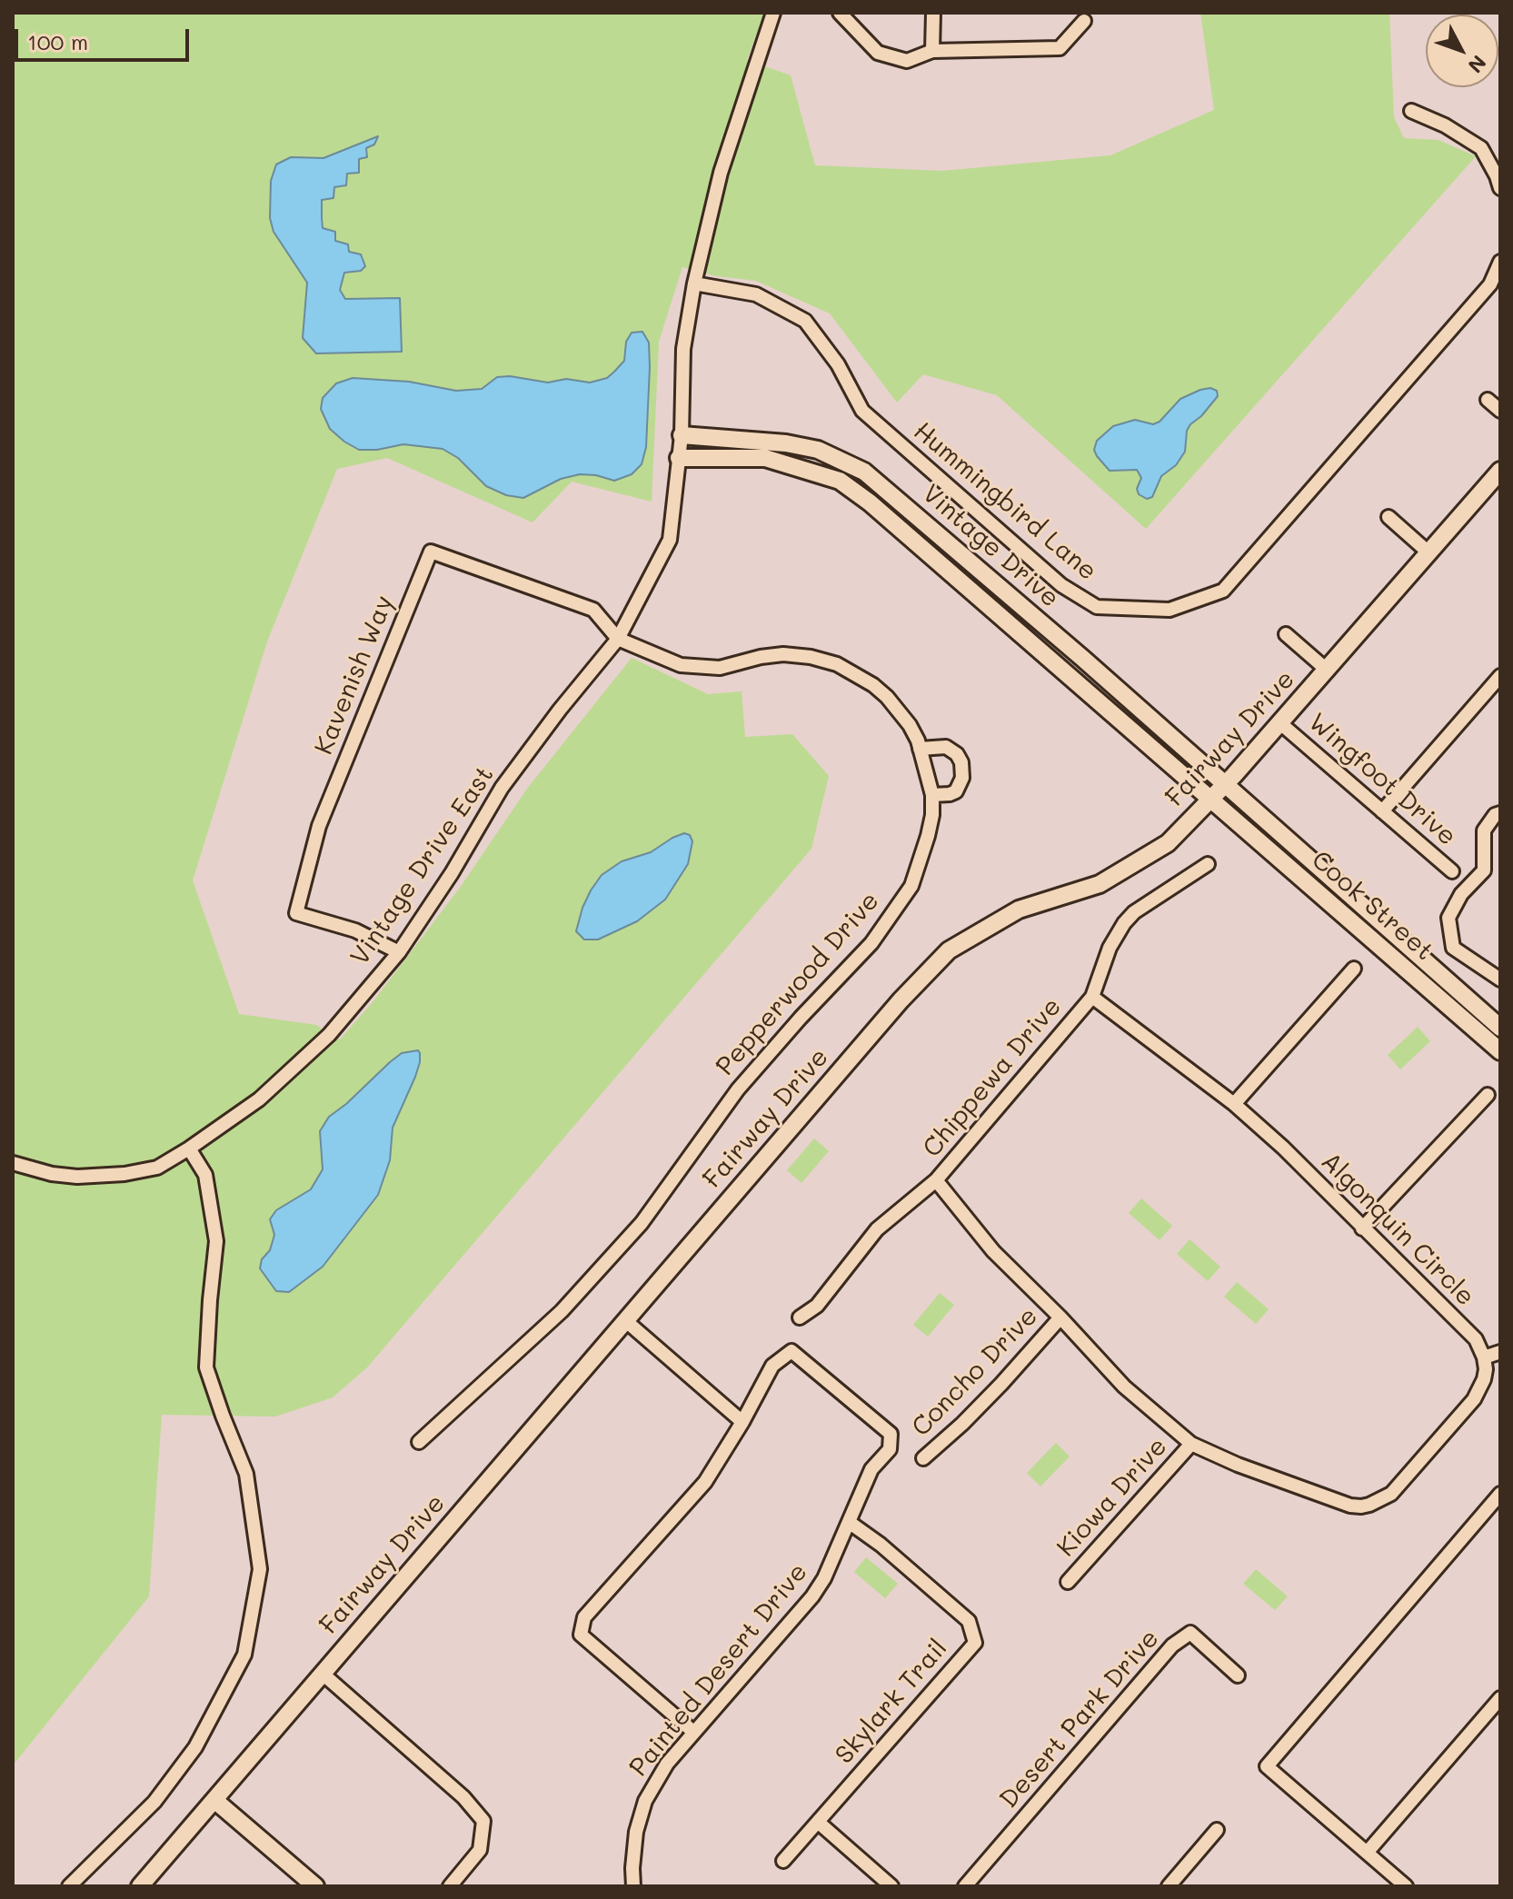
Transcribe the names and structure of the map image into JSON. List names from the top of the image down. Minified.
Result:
{"streets":{"street":["Hummingbird Lane","Vintage Drive","Kavenish Way","Fairway Drive","Wingfoot Drive","Vintage Drive East","Cook Street","Pepperwood Drive","Chippewa Drive","Algonquin Circle","Concho Drive","Kiowa Drive","Painted Desert Drive","Skylark Trail","Desert Park Drive"]},"crossings":[["Hummingbird Lane","Vintage Drive East"],["Vintage Drive","Fairway Drive"],["Vintage Drive","Vintage Drive East"],["Vintage Drive","Cook Street"],["Kavenish Way","Vintage Drive East"],["Kavenish Way","Pepperwood Drive"],["Fairway Drive","Wingfoot Drive"],["Fairway Drive","Cook Street"],["Vintage Drive East","Pepperwood Drive"],["Chippewa Drive","Algonquin Circle"],["Painted Desert Drive","Skylark Trail"]],"scale_bar":"100 m","north":"bottom right"}
